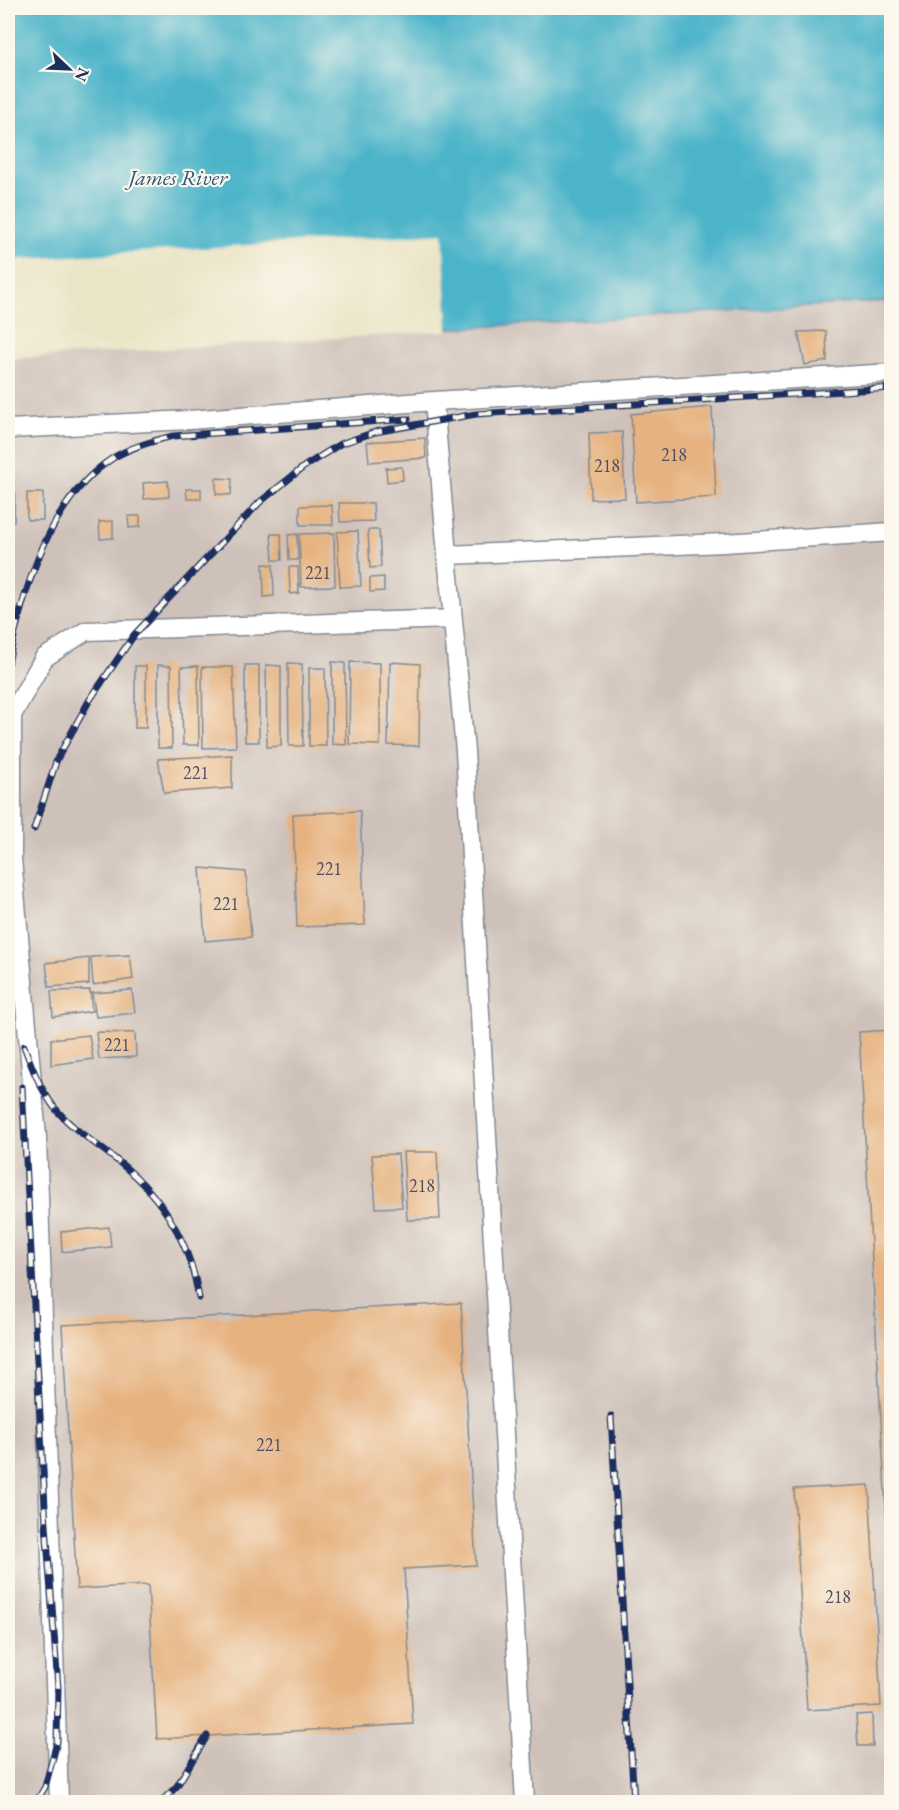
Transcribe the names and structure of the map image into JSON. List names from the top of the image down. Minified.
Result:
{"water":["James River"],"house_numbers":["218","218","221","221","221","221","221","218","221","218"],"north":"bottom right"}
